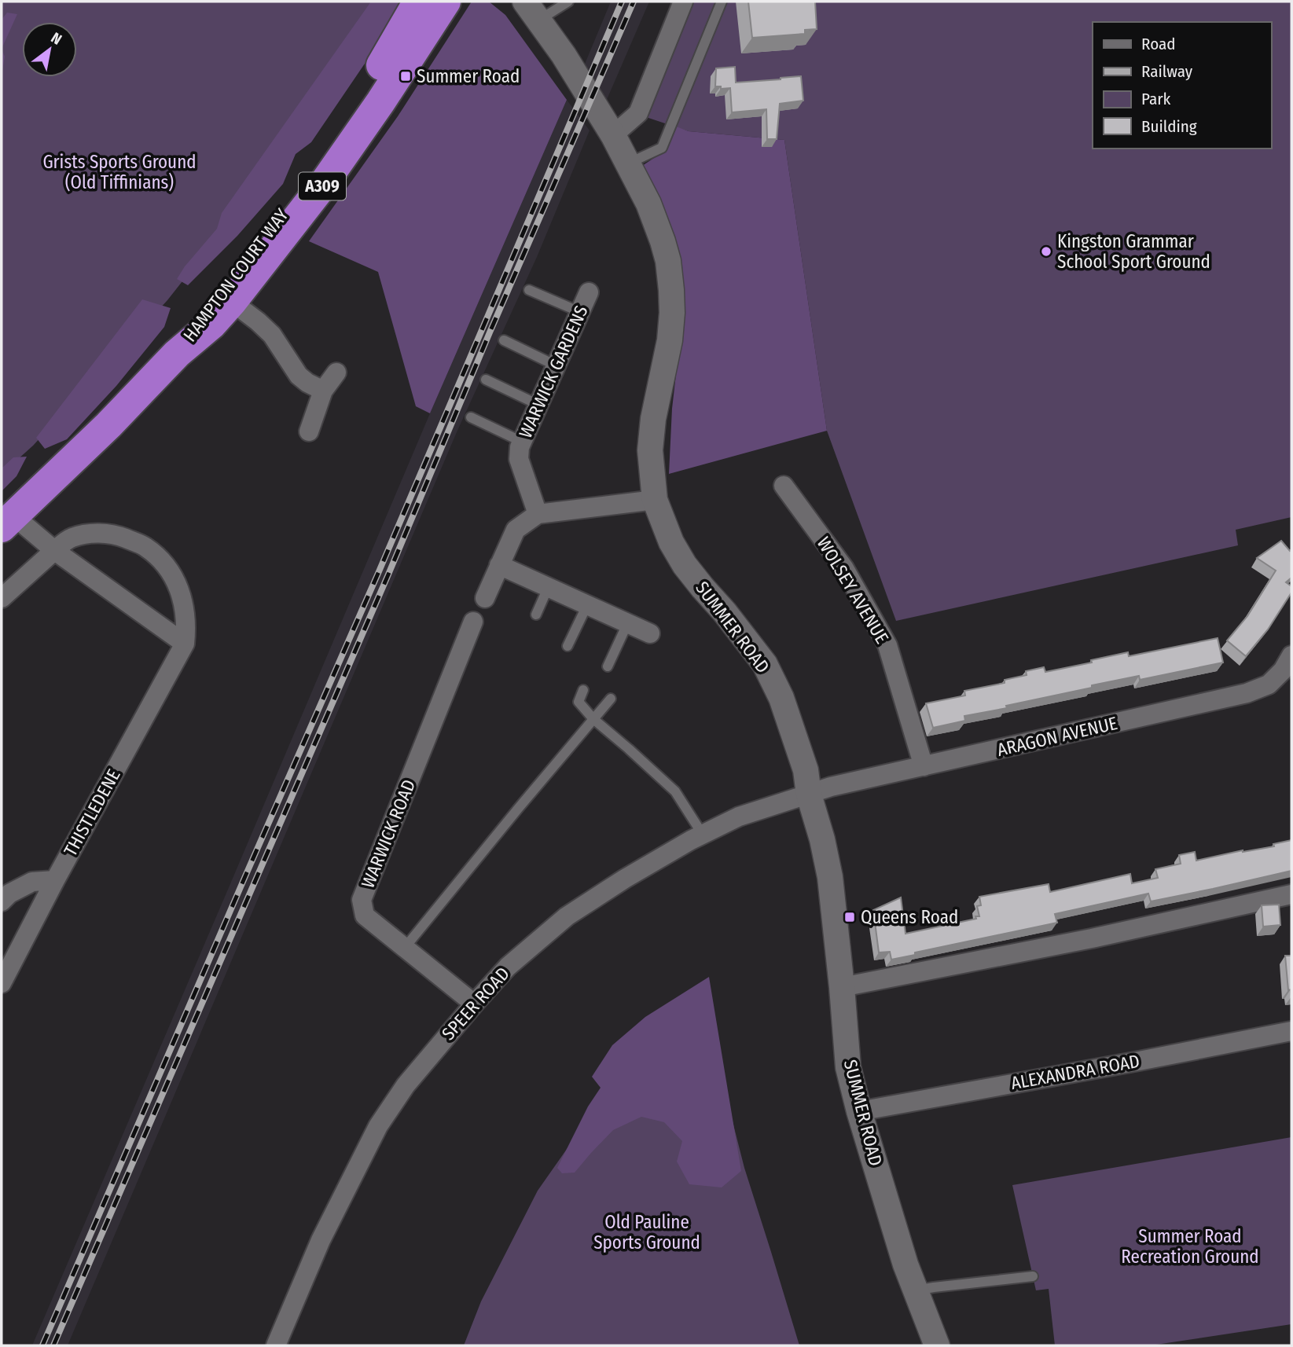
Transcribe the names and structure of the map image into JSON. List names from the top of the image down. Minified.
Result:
{"streets":{"highway":["A309","HAMPTON COURT WAY"],"street":["WARWICK GARDENS","WOLSEY AVENUE","SUMMER ROAD","ARAGON AVENUE","THISTLEDENE","WARWICK ROAD","SPEER ROAD","ALEXANDRA ROAD"]},"crossings":[["WOLSEY AVENUE","ARAGON AVENUE"],["SUMMER ROAD","ARAGON AVENUE"],["SUMMER ROAD","SPEER ROAD"],["SUMMER ROAD","ALEXANDRA ROAD"],["ARAGON AVENUE","SPEER ROAD"],["WARWICK ROAD","SPEER ROAD"]],"parks":["Grists Sports Ground (Old Tiffinians)","Old Pauline Sports Ground","Summer Road Recreation Ground"],"places":{"transit":["Summer Road","Queens Road"],"other":["Kingston Grammar School Sport Ground"]},"legend":["Road","Railway","Park","Building"],"north":"top right"}
